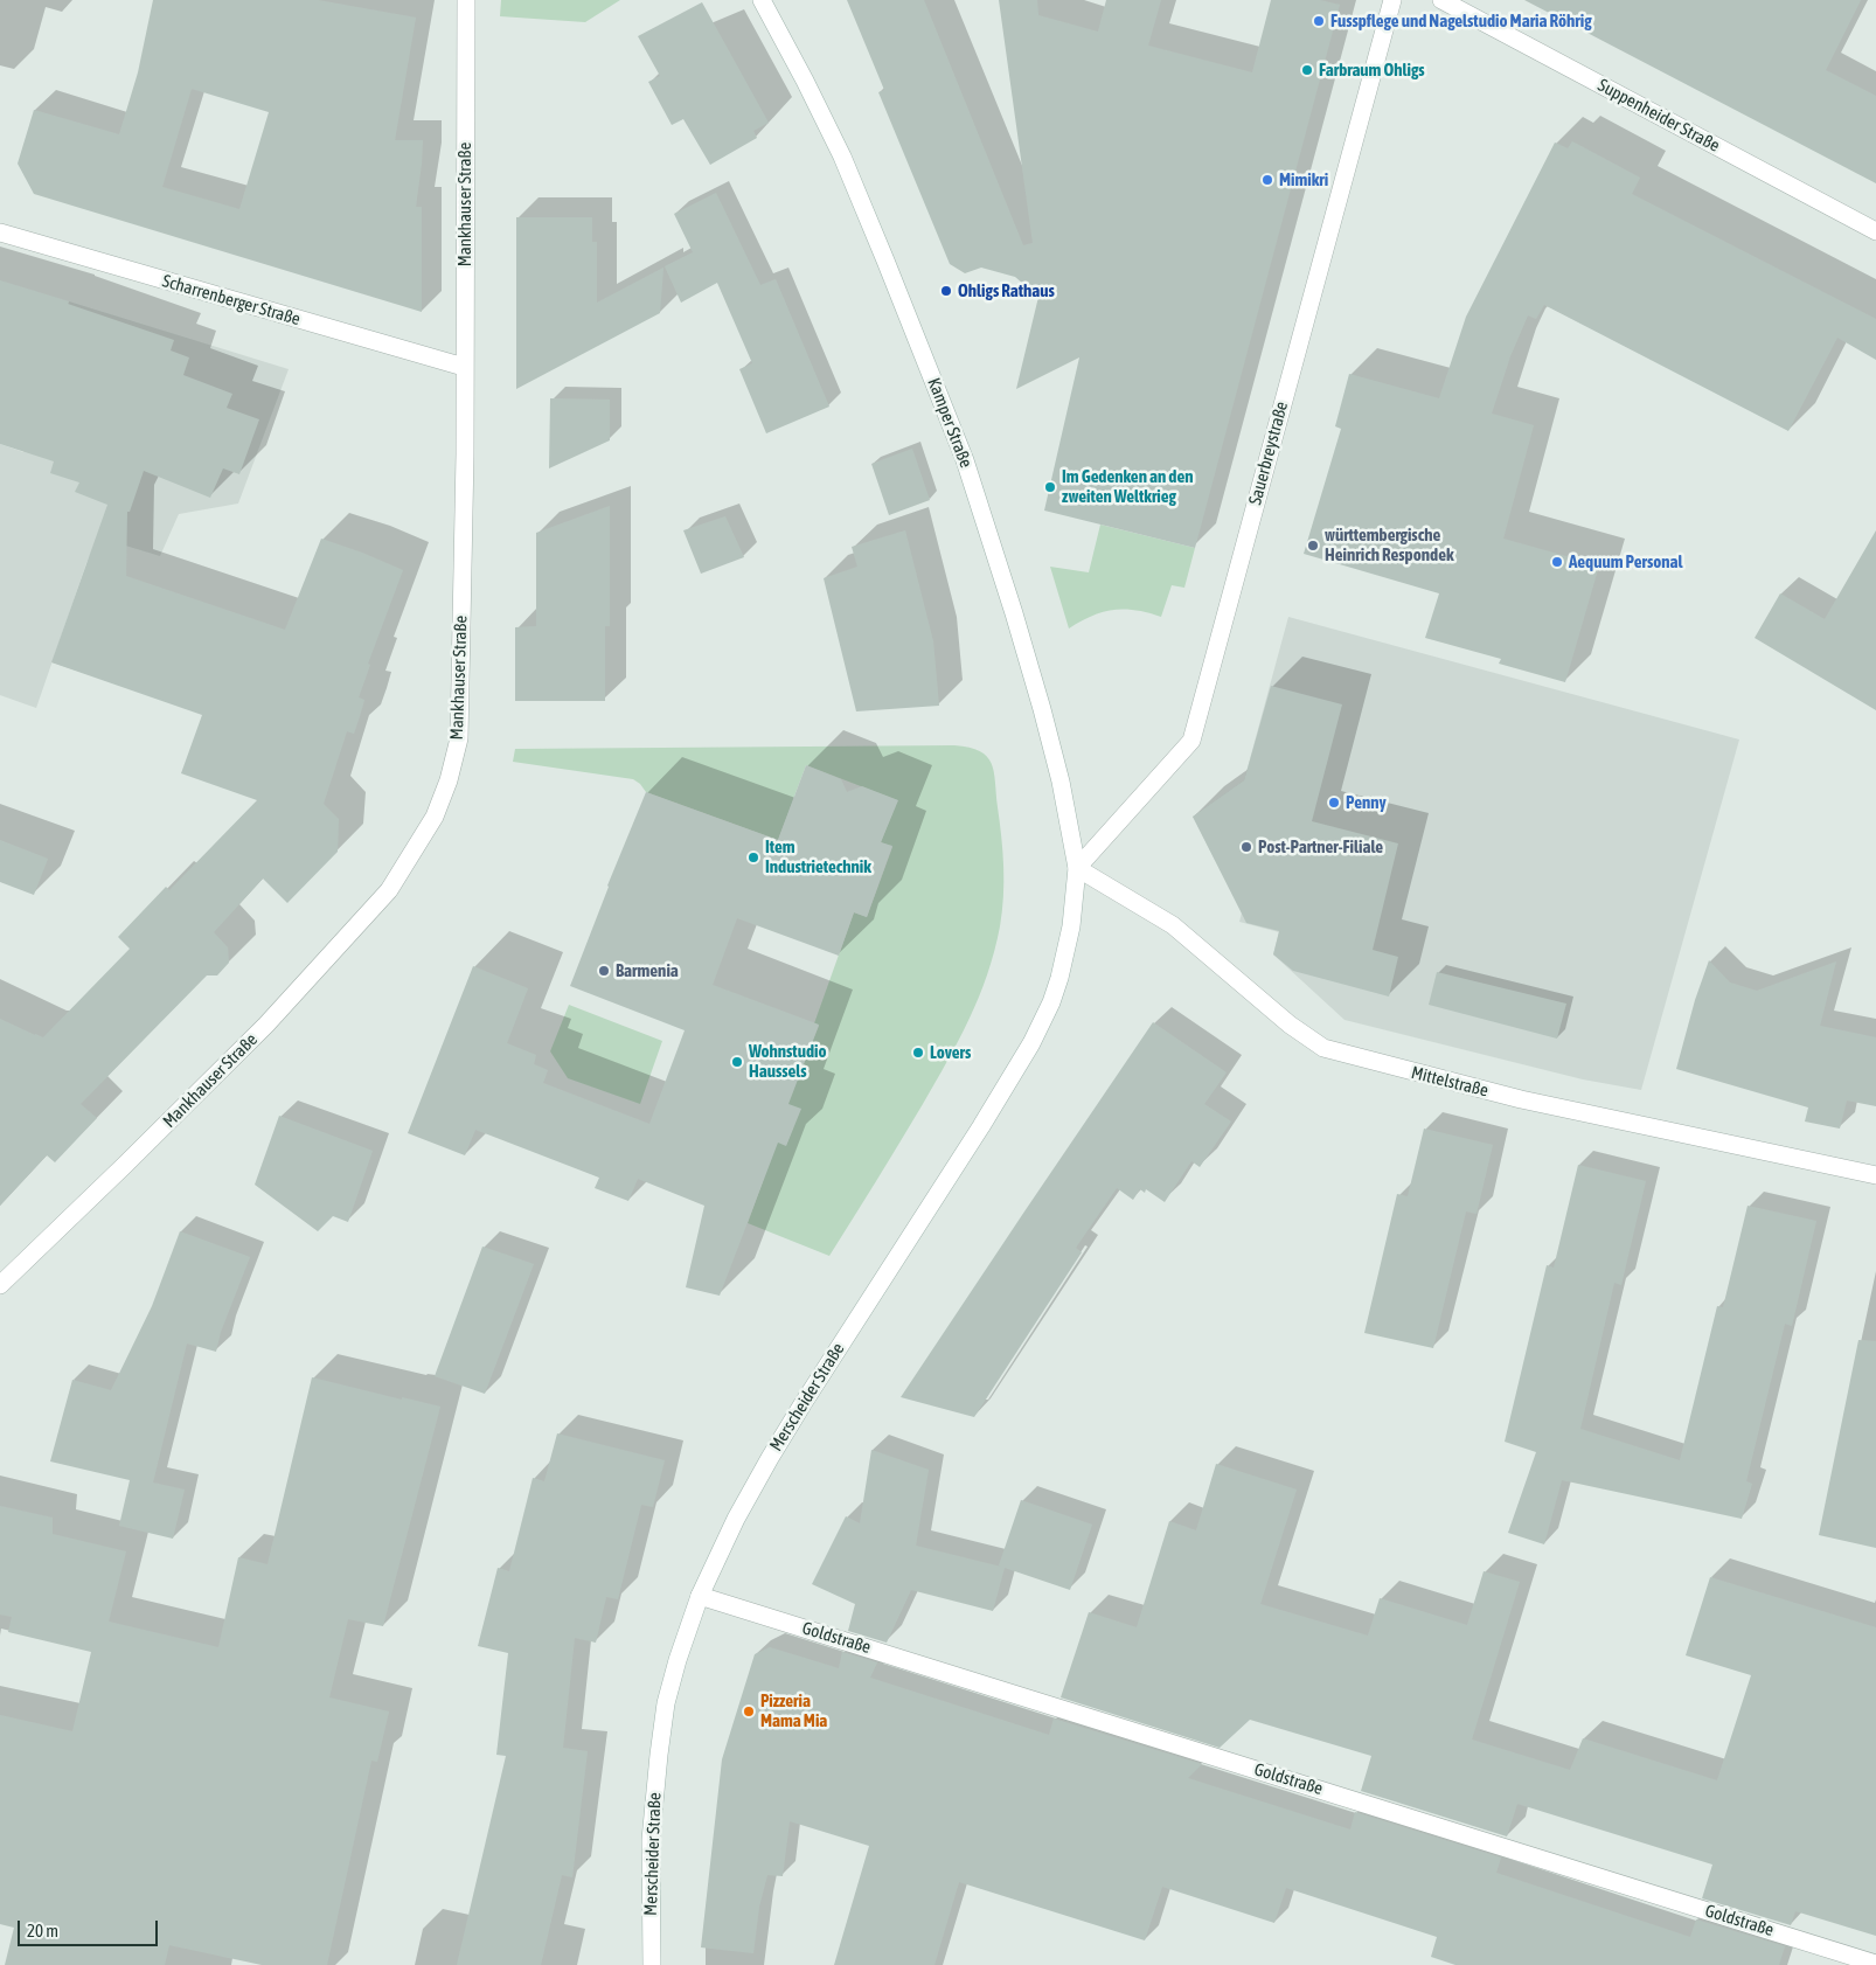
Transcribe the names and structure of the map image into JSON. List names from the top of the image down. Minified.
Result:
{"streets":{"street":["Suppenheider Straße","Mankhauser Straße","Scharrenberger Straße","Kamper Straße","Sauerbreystraße","Mittelstraße","Merscheider Straße","Goldstraße"]},"crossings":[["Mankhauser Straße","Scharrenberger Straße"],["Kamper Straße","Sauerbreystraße"],["Kamper Straße","Mittelstraße"],["Kamper Straße","Merscheider Straße"],["Sauerbreystraße","Mittelstraße"],["Sauerbreystraße","Merscheider Straße"],["Mittelstraße","Merscheider Straße"],["Merscheider Straße","Goldstraße"]],"places":["Fusspflege und Nagelstudio Maria Röhrig","Farbraum Ohligs","Mimikri","Ohligs Rathaus","Im Gedenken an den zweiten Weltkrieg","württembergische Heinrich Respondek","Aequum Personal","Penny","Post-Partner-Filiale","Item Industrietechnik","Barmenia","Lovers","Wohnstudio Haussels","Pizzeria Mama Mia"],"scale_bar":"20 m"}
